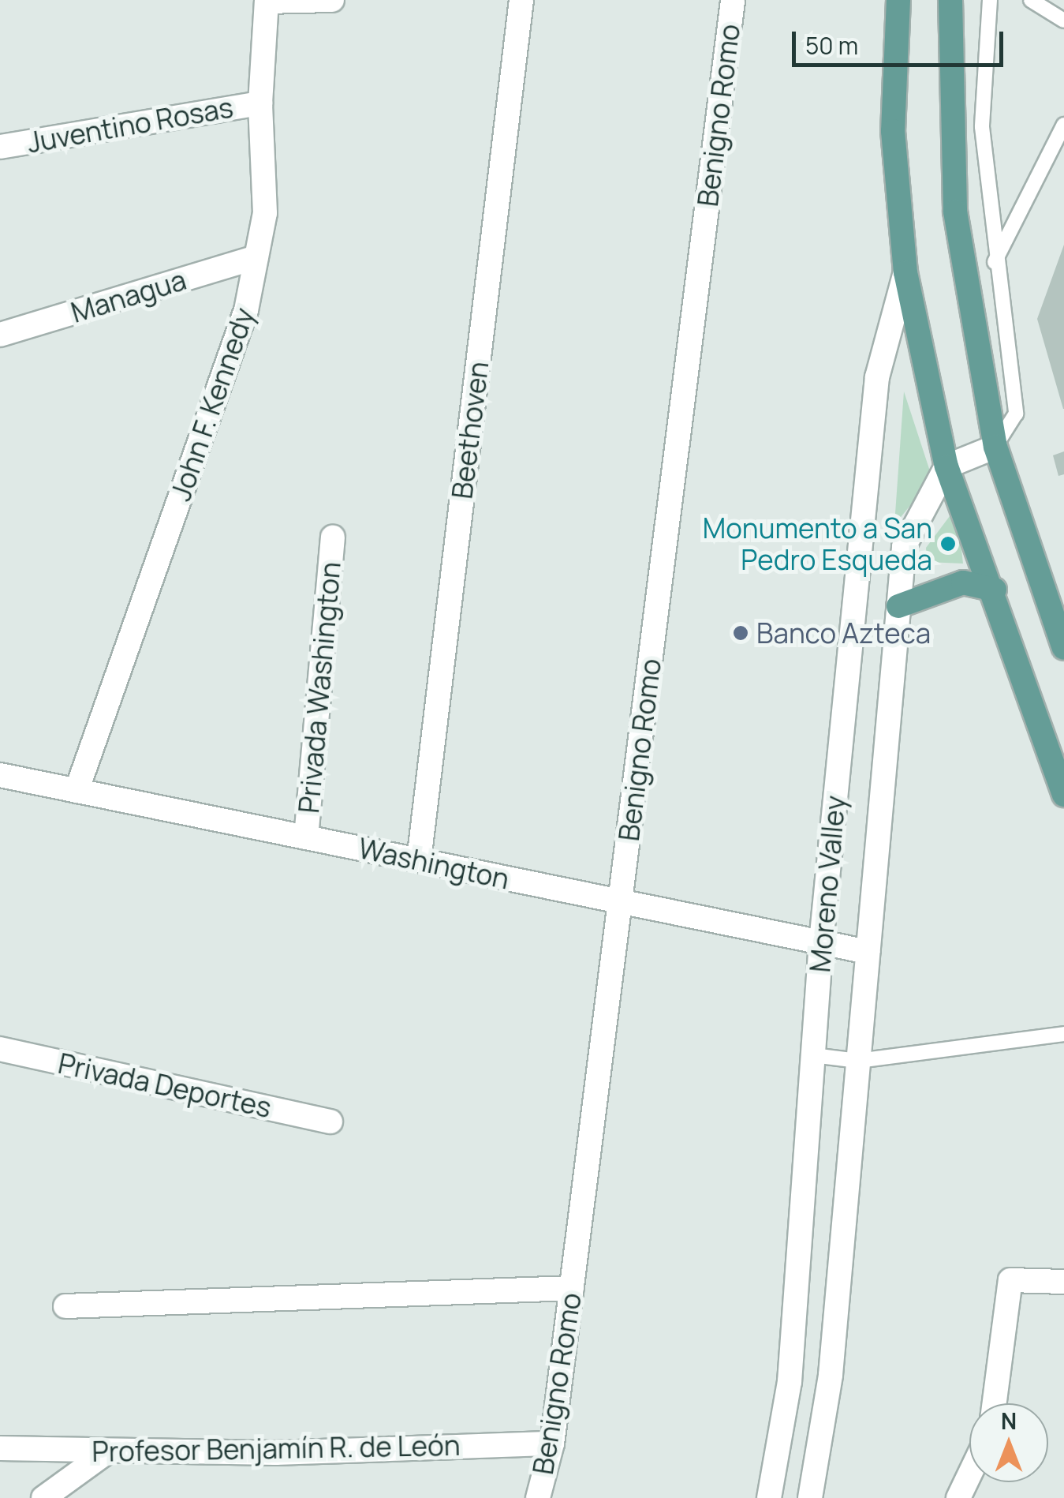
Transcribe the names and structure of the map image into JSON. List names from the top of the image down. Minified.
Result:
{"streets":{"street":["Benigno Romo","Juventino Rosas","Managua","John F. Kennedy","Beethoven","Privada Washington","Washington","Moreno Valley","Privada Deportes","Profesor Benjamín R. de León"]},"crossings":[["Benigno Romo","Washington"],["Benigno Romo","Profesor Benjamín R. de León"],["Juventino Rosas","John F. Kennedy"],["Managua","John F. Kennedy"],["John F. Kennedy","Washington"],["Beethoven","Washington"],["Privada Washington","Washington"],["Washington","Moreno Valley"]],"places":["Monumento a San Pedro Esqueda","Banco Azteca"],"scale_bar":"50 m","north":"top"}
